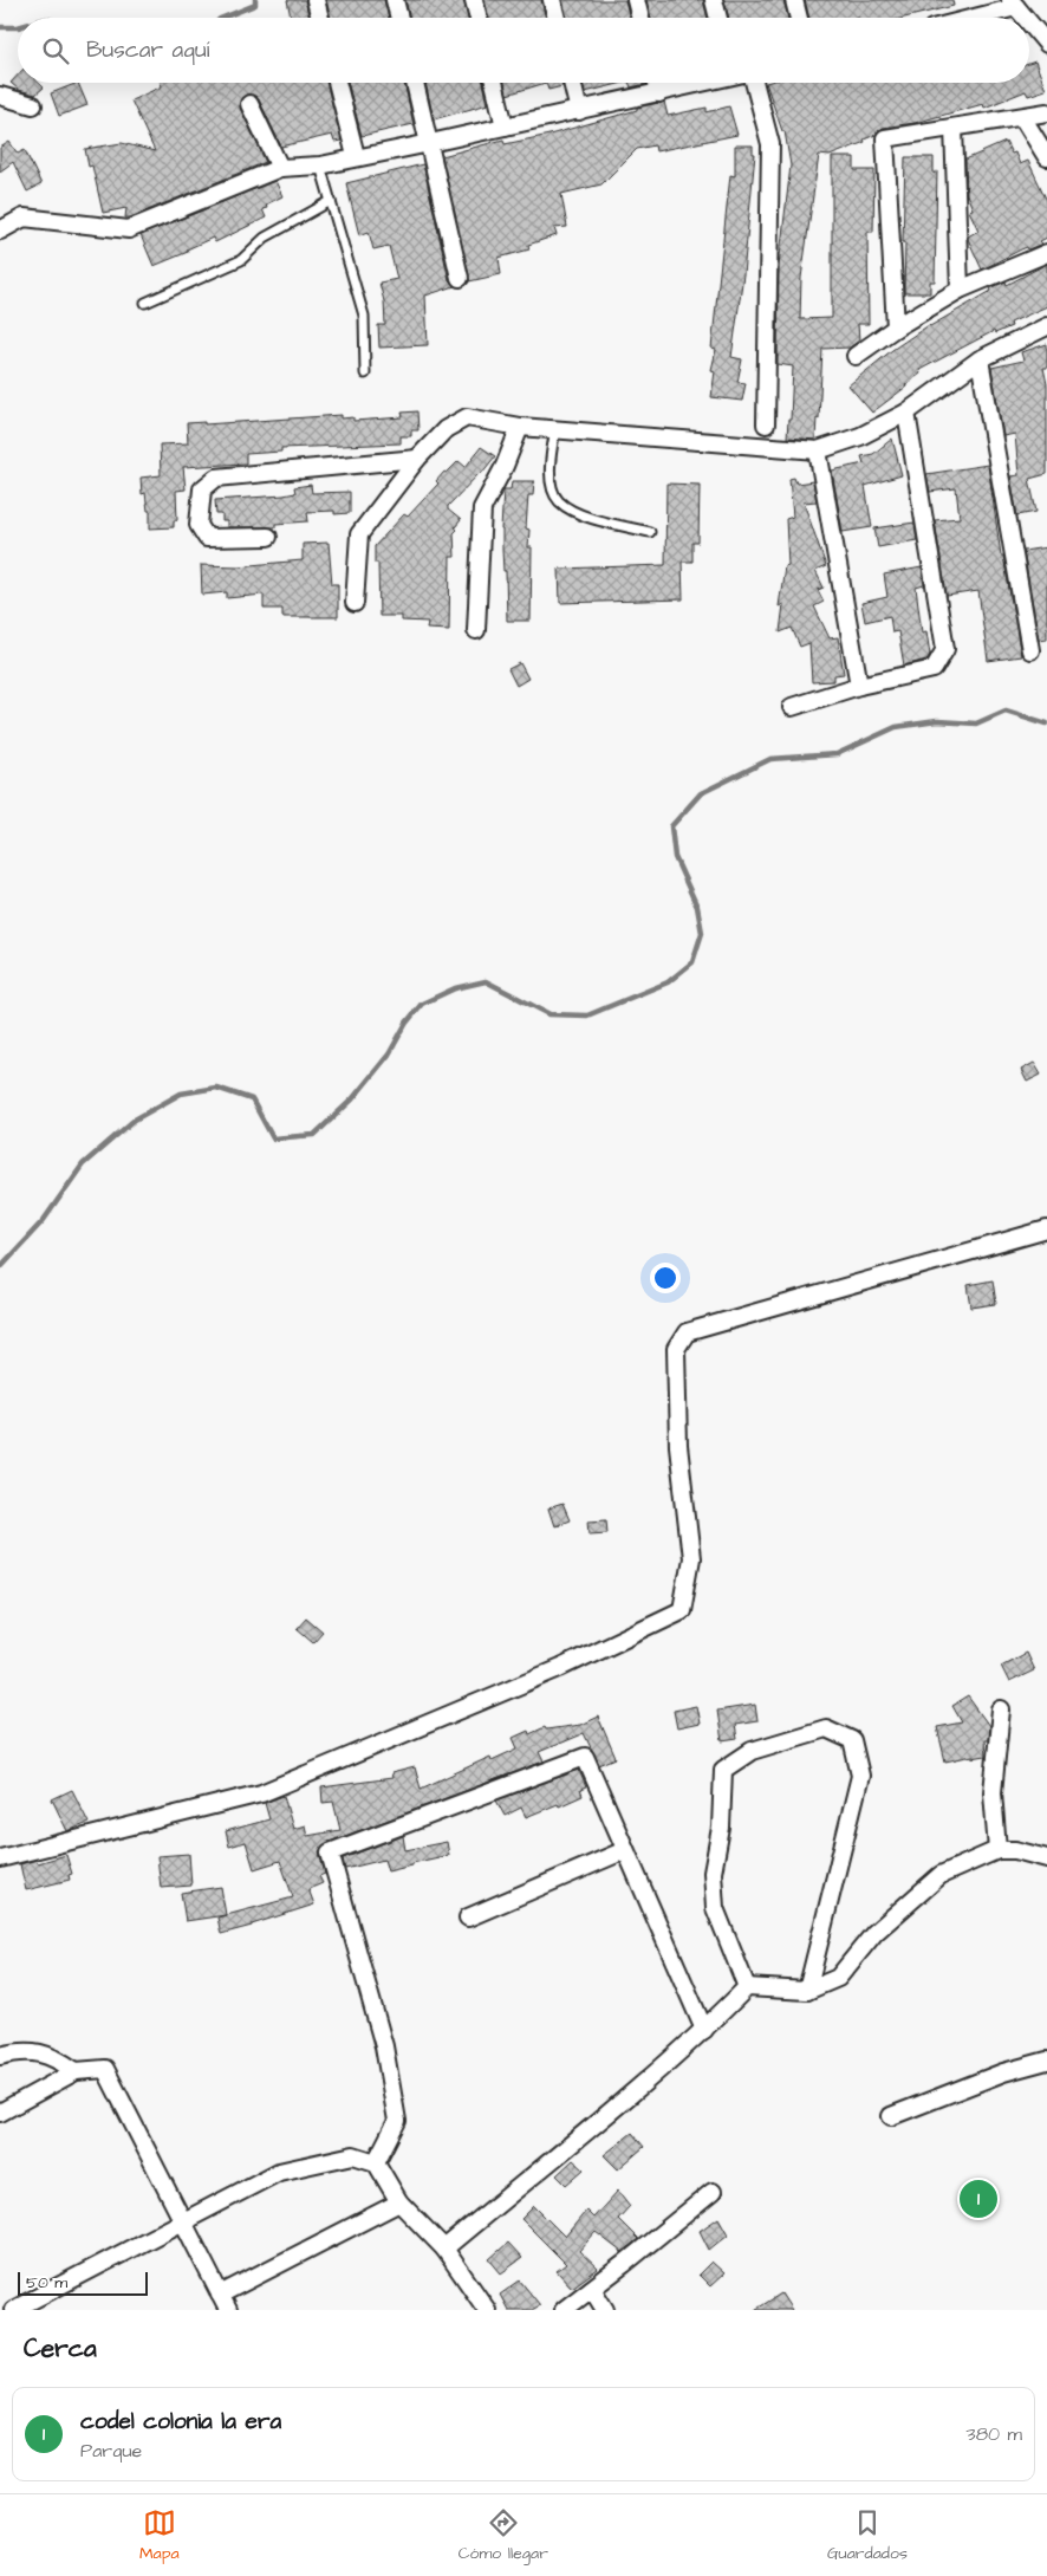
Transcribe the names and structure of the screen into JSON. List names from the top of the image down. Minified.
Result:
{"scale_bar":"50 m","page":{"search":"Buscar aquí","pins":"1","scale":"50 m","heading":"Cerca","list":[{"mark":"1","name":"codel colonia la era","note":"Parque","value":"380 m"}],"nav":["Mapa","Cómo llegar","Guardados"]}}
